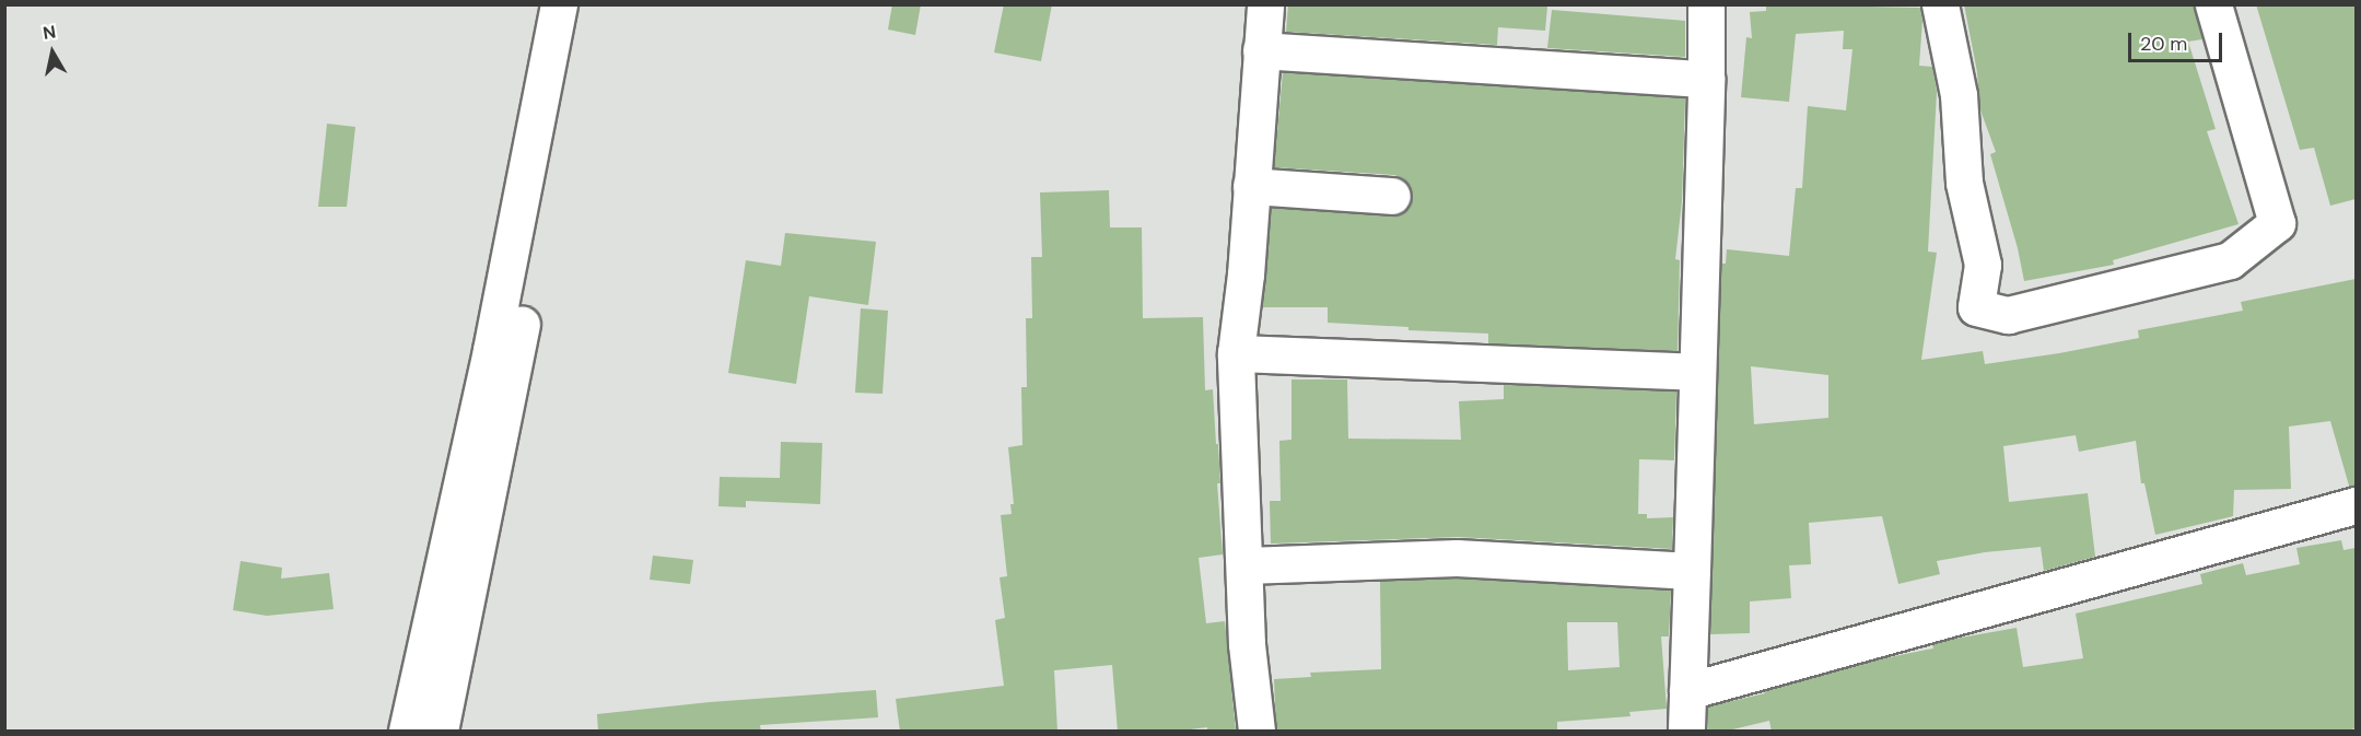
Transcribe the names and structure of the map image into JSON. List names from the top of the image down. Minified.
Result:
{"scale_bar":"20 m","north":"top"}
